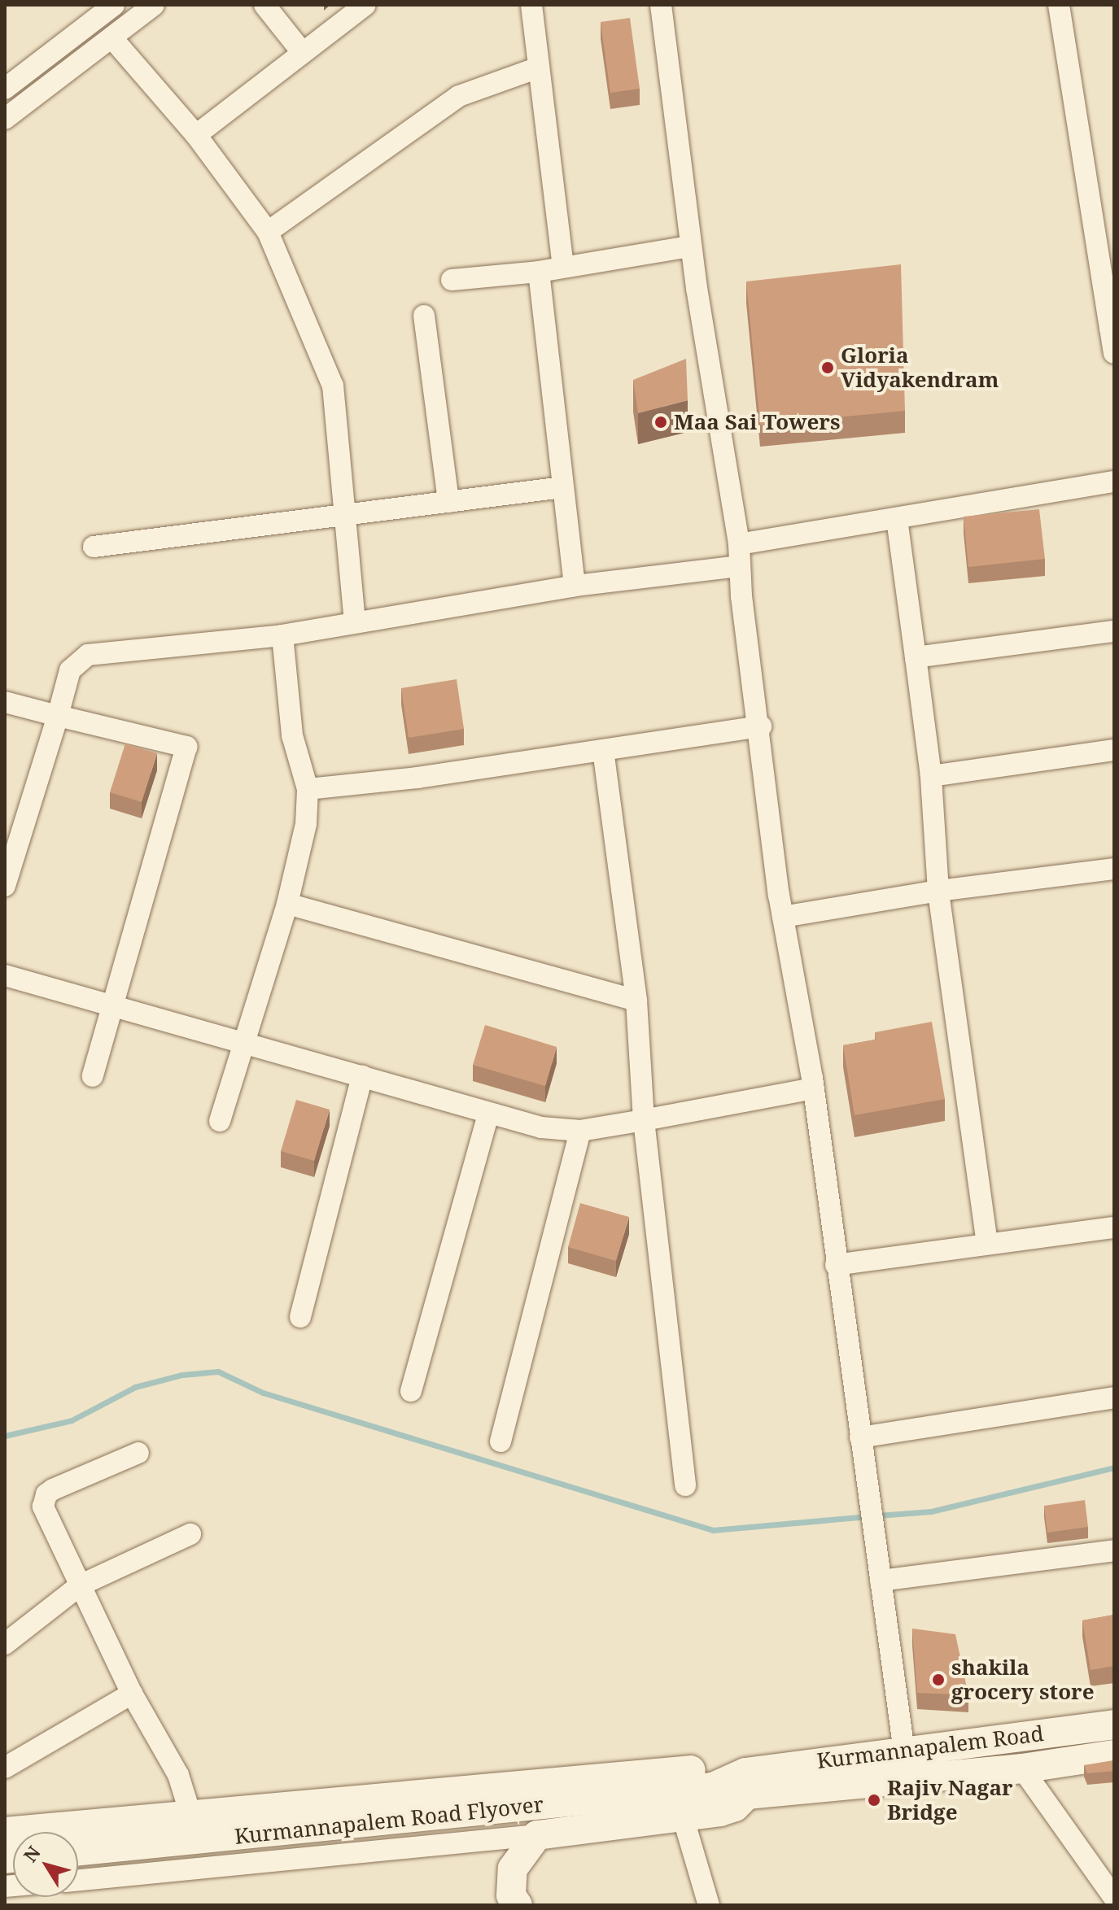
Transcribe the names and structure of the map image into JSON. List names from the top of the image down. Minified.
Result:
{"streets":{"main road":["Kurmannapalem Road","Kurmannapalem Road Flyover"]},"crossings":[["Kurmannapalem Road","Kurmannapalem Road Flyover"]],"places":["Gloria Vidyakendram","Maa Sai Towers","shakila grocery store","Rajiv Nagar Bridge"],"north":"top left"}
